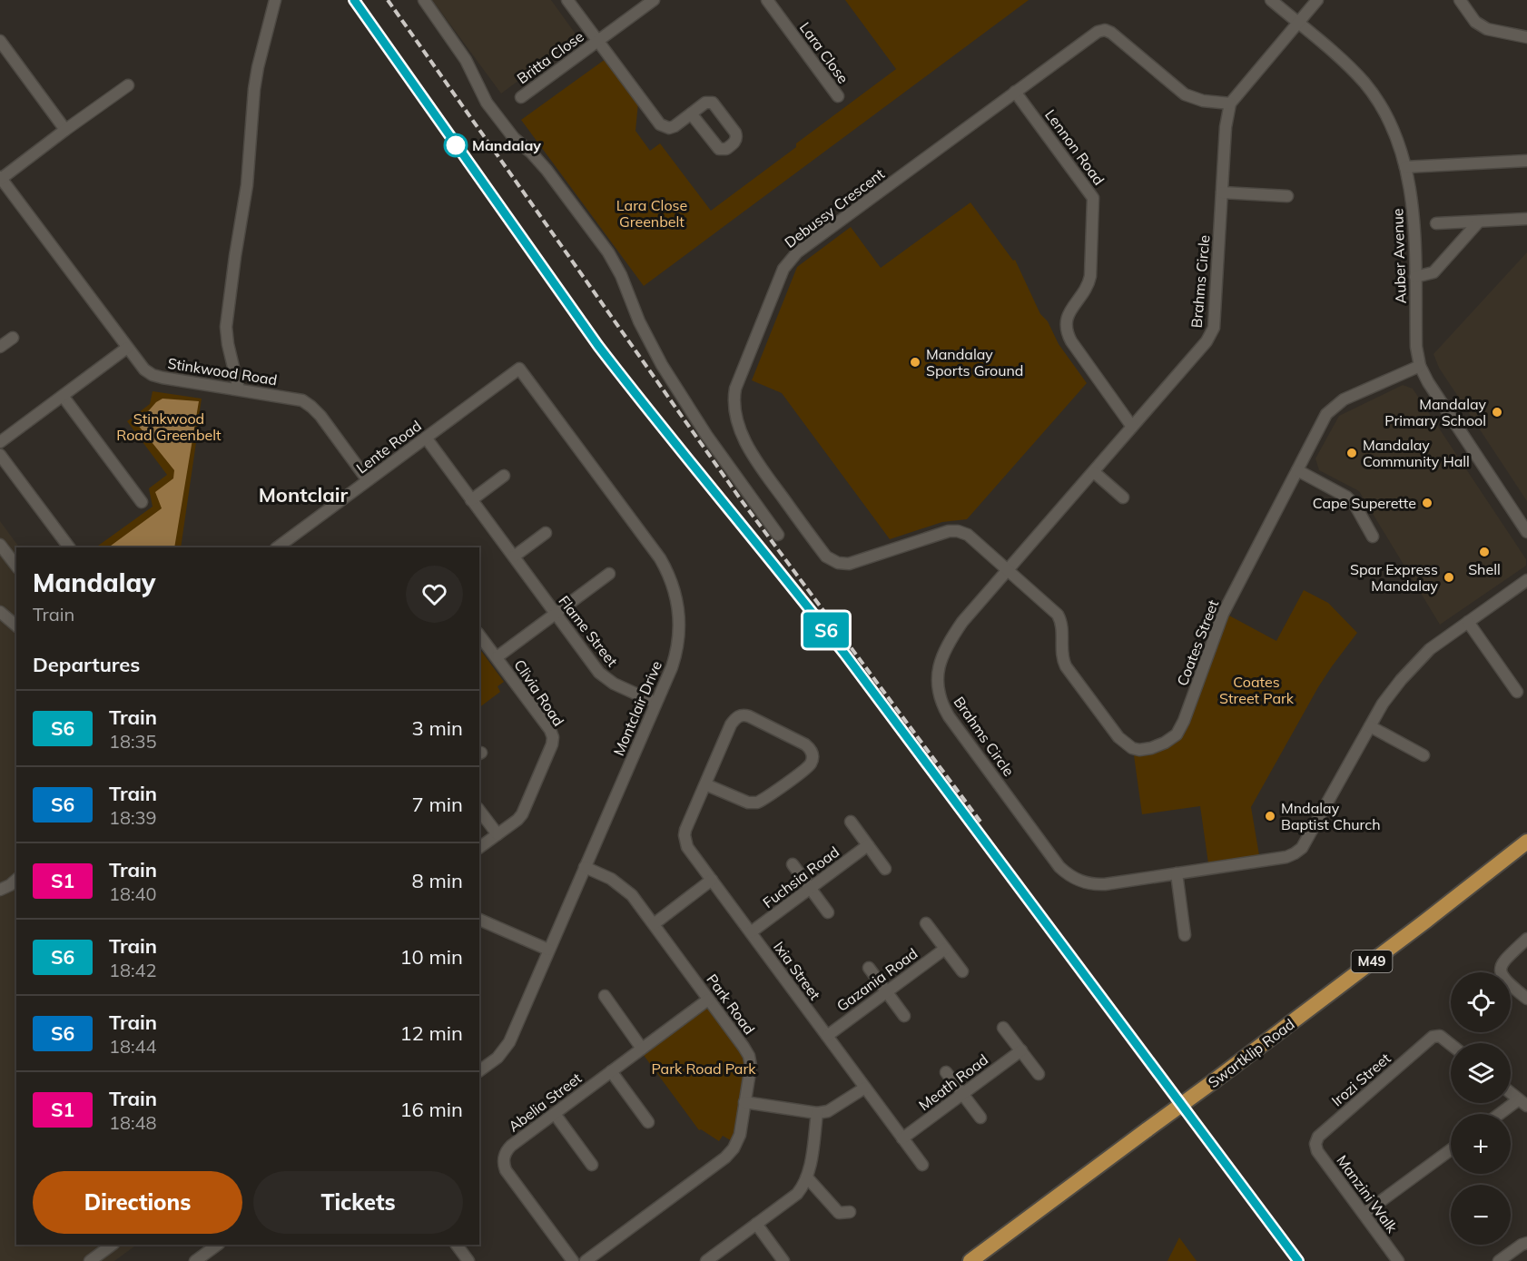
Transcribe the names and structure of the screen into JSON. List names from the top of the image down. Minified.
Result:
{"streets":{"main road":["M49","Swartklip Road"],"street":["Lara Close","Britta Close","Lennon Road","Debussy Crescent","Auber Avenue","Brahms Circle","Stinkwood Road","Lente Road","Flame Street","Coates Street","Clivia Road","Montclair Drive","Fuchsia Road","Ixia Street","Gazania Road","Park Road","Irozi Street","Meath Road","Abelia Street","Manzini Walk"]},"crossings":[["Lennon Road","Debussy Crescent"],["Lennon Road","Brahms Circle"],["Debussy Crescent","Brahms Circle"],["Debussy Crescent","Coates Street"],["Auber Avenue","Brahms Circle"],["Auber Avenue","Coates Street"],["Brahms Circle","Coates Street"],["Stinkwood Road","Lente Road"],["Lente Road","Flame Street"],["Lente Road","Montclair Drive"],["Flame Street","Montclair Drive"],["Montclair Drive","Park Road"],["Fuchsia Road","Ixia Street"],["Ixia Street","Gazania Road"],["Ixia Street","Meath Road"],["Park Road","Abelia Street"],["Irozi Street","Manzini Walk"]],"districts":["Montclair"],"parks":["Lara Close Greenbelt","Stinkwood Road Greenbelt","Coates Street Park","Park Road Park"],"places":["Mandalay","Mandalay Sports Ground","Mandalay Primary School","Mandalay Community Hall","Cape Superette","Shell","Spar Express Mandalay","Mndalay Baptist Church"],"page":{"on_map":"S6","heading":[["Mandalay","Train"],"Departures"],"list":[{"mark":"S6","name":"Train","note":"18:35","value":"3 min"},{"mark":"S6","name":"Train","note":"18:39","value":"7 min"},{"mark":"S1","name":"Train","note":"18:40","value":"8 min"},{"mark":"S6","name":"Train","note":"18:42","value":"10 min"},{"mark":"S6","name":"Train","note":"18:44","value":"12 min"},{"mark":"S1","name":"Train","note":"18:48","value":"16 min"}],"map_buttons":["+","−"],"buttons":["Directions","Tickets"]}}
